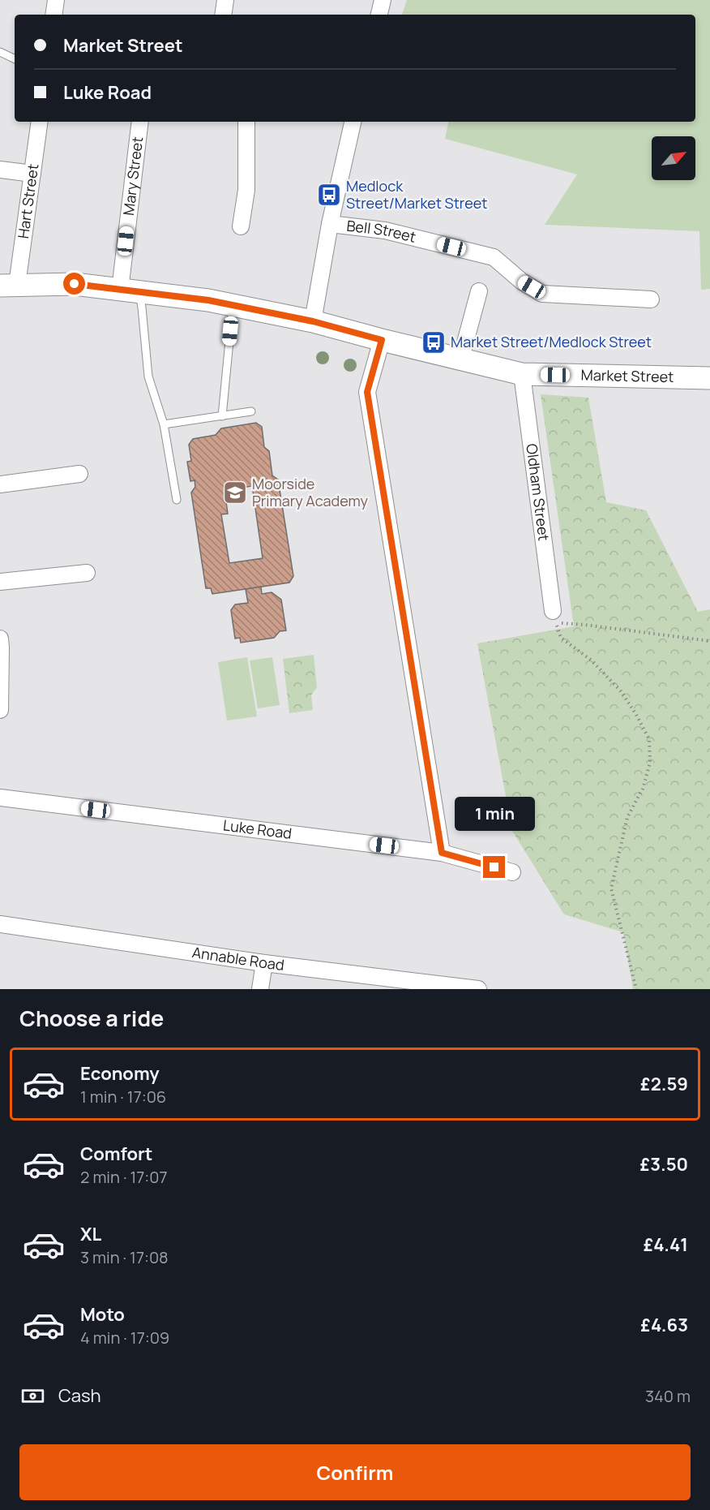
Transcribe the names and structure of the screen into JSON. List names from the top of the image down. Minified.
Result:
{"streets":{"street":["Mary Street","Hart Street","Bell Street","Market Street","Oldham Street","Luke Road","Annable Road"]},"crossings":[["Mary Street","Market Street"],["Hart Street","Market Street"],["Market Street","Oldham Street"]],"places":{"bus stop":["Medlock Street/Market Street","Market Street/Medlock Street"],"school or university":["Moorside Primary Academy"]},"north":"top right","page":{"banner":["Market Street","Luke Road"],"bubble":"1 min","heading":"Choose a ride","list":[{"name":"Economy","note":"1 min · 17:06","value":"£2.59"},{"name":"Comfort","note":"2 min · 17:07","value":"£3.50"},{"name":"XL","note":"3 min · 17:08","value":"£4.41"},{"name":"Moto","note":"4 min · 17:09","value":"£4.63"}],"pay":["Cash","340 m"],"buttons":"Confirm"}}
